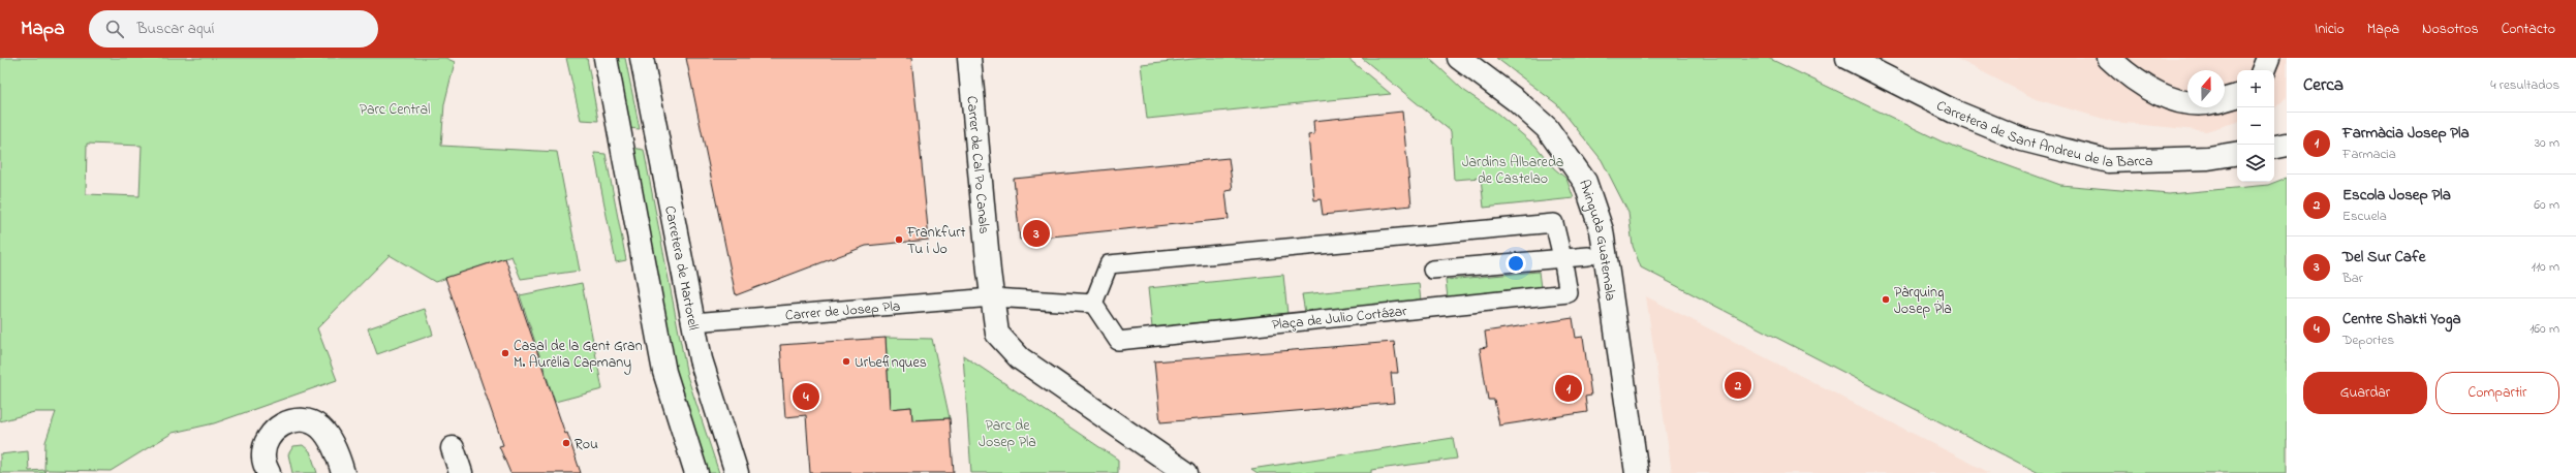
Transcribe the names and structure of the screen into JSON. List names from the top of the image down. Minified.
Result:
{"streets":{"street":["Carretera de Sant Andreu de la Barca","Carrer de Cal Po Canals","Avinguda Guatemala","Carretera de Martorell","Carrer de Josep Pla","Plaça de Julio Cortázar"]},"crossings":[["Carrer de Cal Po Canals","Carrer de Josep Pla"],["Carretera de Martorell","Carrer de Josep Pla"]],"parks":["Parc Central","Jardins Albareda de Castelao","Parc de Josep Pla"],"places":["Frankfurt Tu i Jo","Pàrquing Josep Pla","Casal de la Gent Gran M. Aurèlia Capmany","Urbefinques","Rou"],"north":"top","page":{"header":"Mapa","search":"Buscar aquí","nav":["Inicio","Mapa","Nosotros","Contacto"],"heading":["Cerca","4 resultados"],"map_buttons":["+","−"],"list":[{"mark":"1","name":"Farmàcia Josep Pla","note":"Farmacia","value":"30 m"},{"mark":"2","name":"Escola Josep Pla","note":"Escuela","value":"60 m"},{"mark":"3","name":"Del Sur Cafe","note":"Bar","value":"110 m"},{"mark":"4","name":"Centre Shakti Yoga","note":"Deportes","value":"160 m"}],"pins":["3","2","1","4"],"buttons":["Guardar","Compartir"]}}
